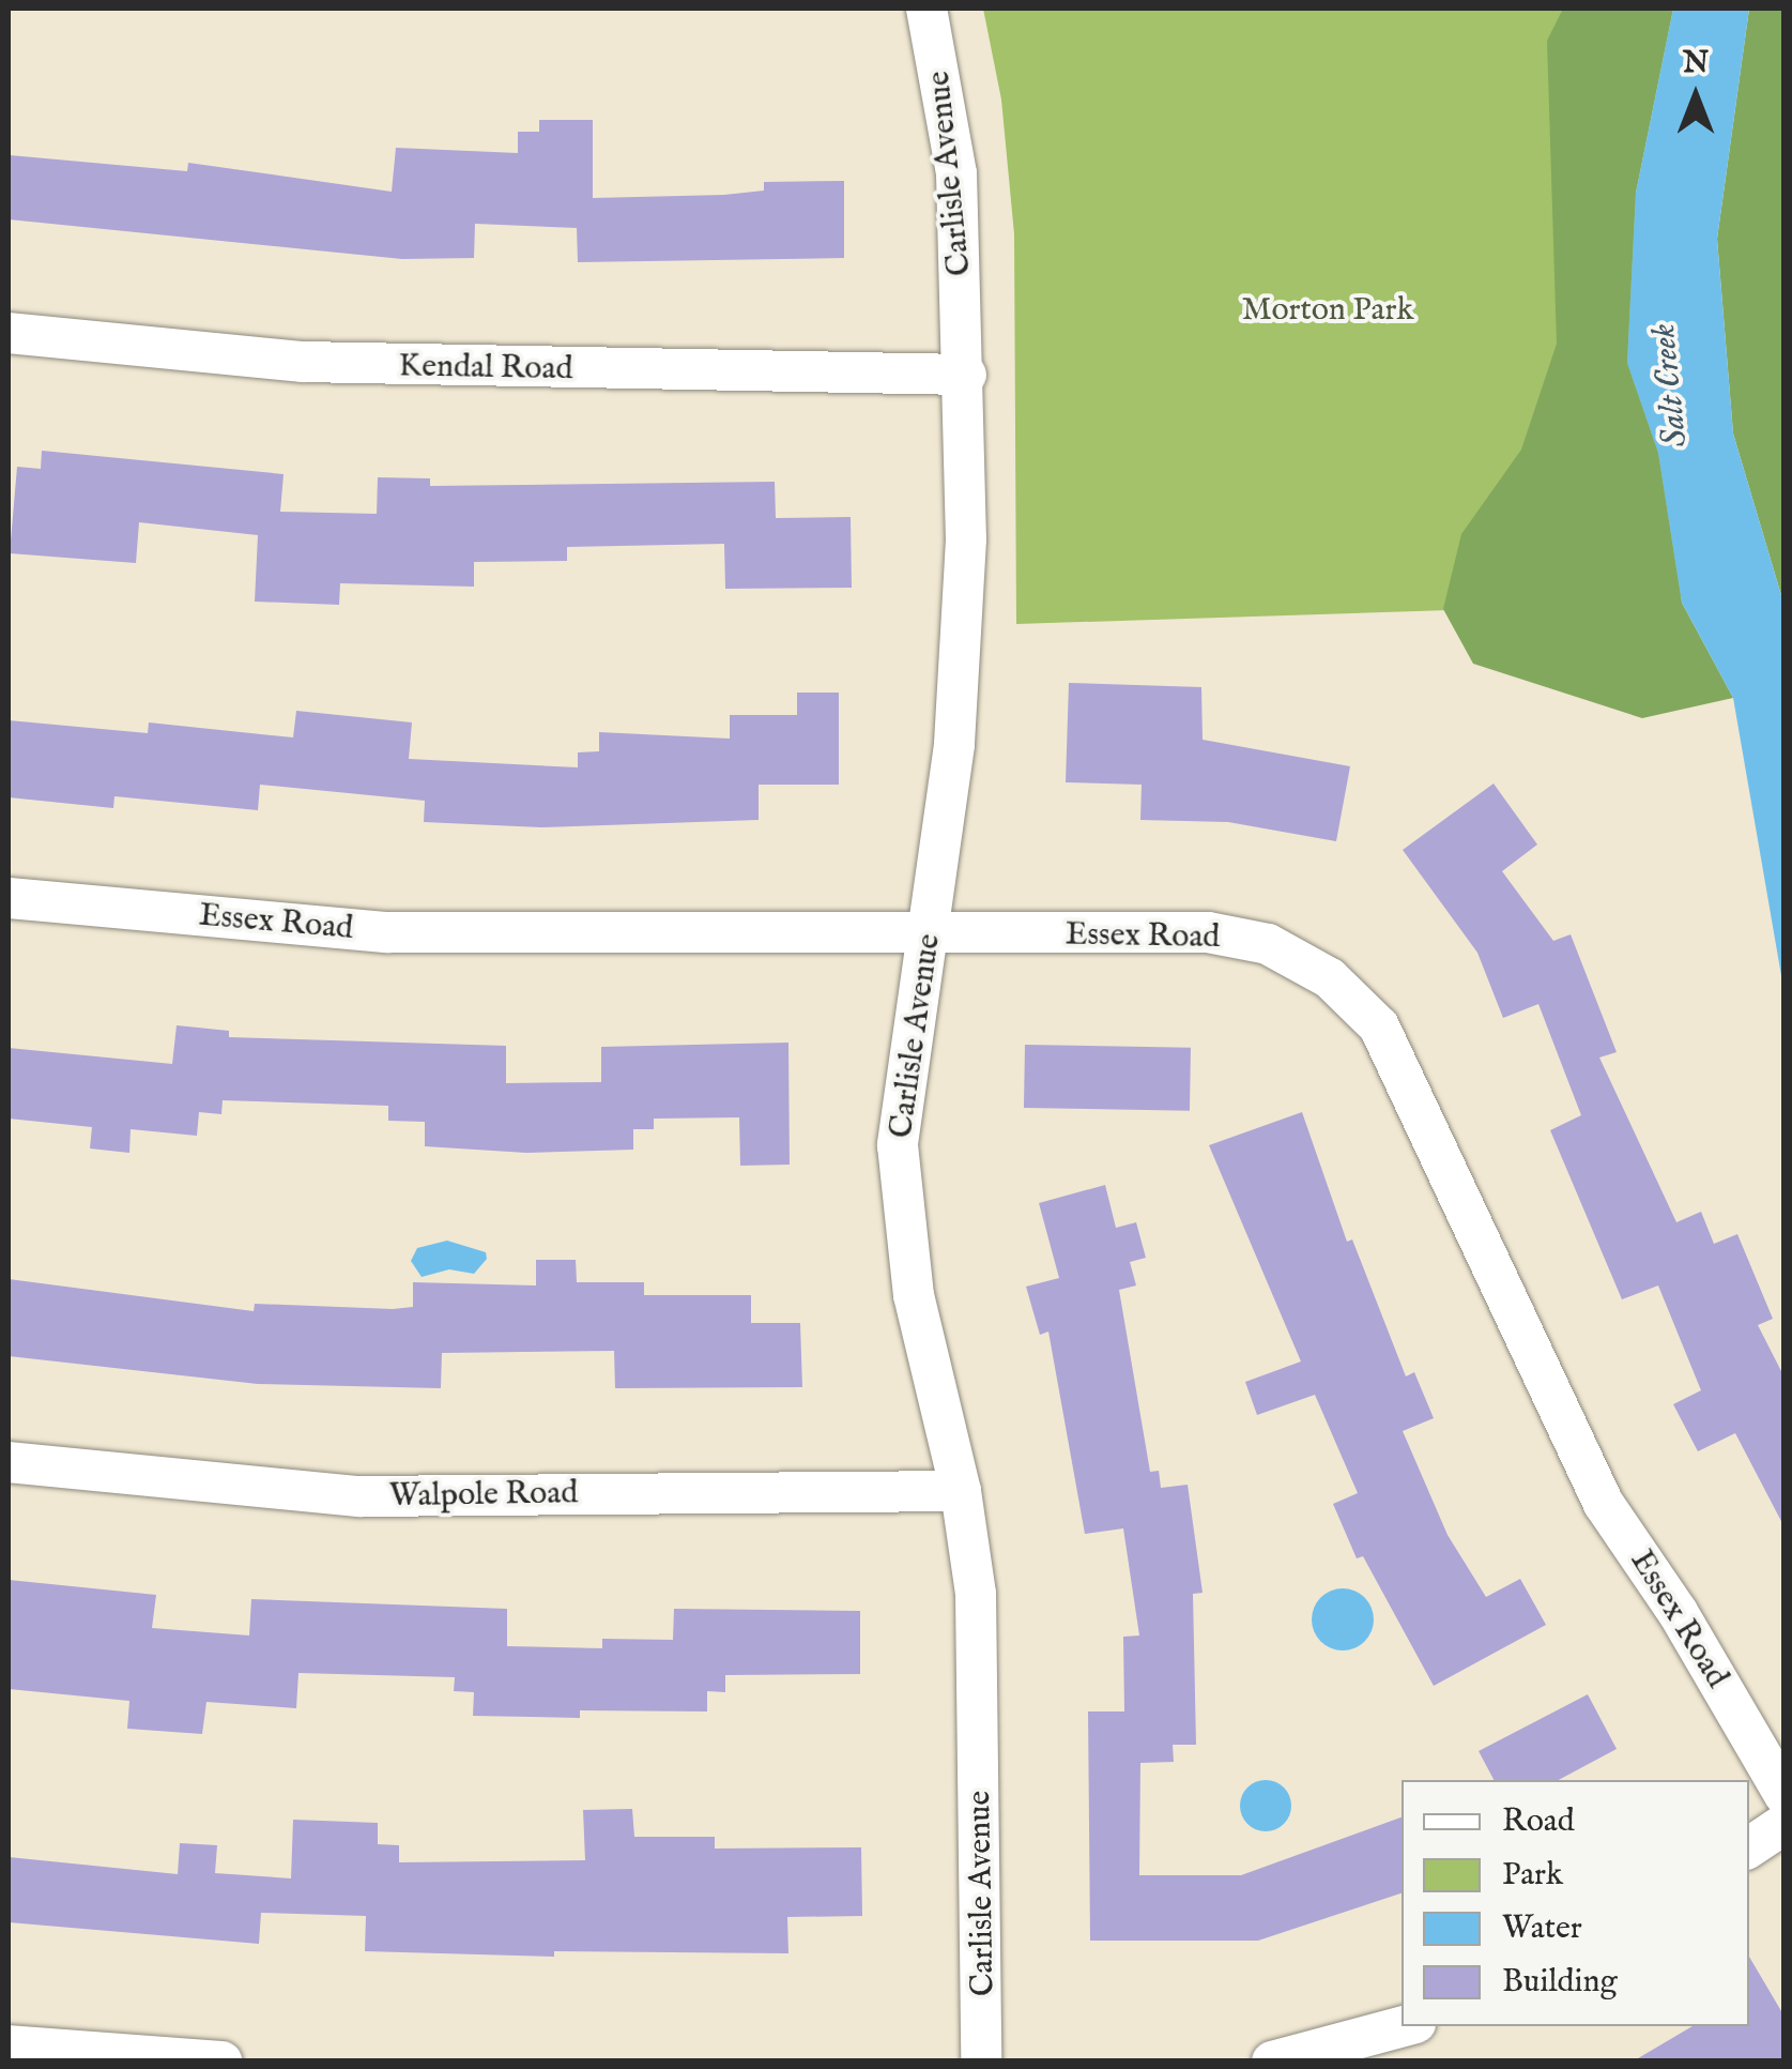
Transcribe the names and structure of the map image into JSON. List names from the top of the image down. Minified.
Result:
{"streets":{"street":["Carlisle Avenue","Kendal Road","Essex Road","Walpole Road"]},"crossings":[["Carlisle Avenue","Kendal Road"],["Carlisle Avenue","Essex Road"],["Carlisle Avenue","Walpole Road"]],"water":["Salt Creek"],"parks":["Morton Park"],"legend":["Road","Park","Water","Building"],"north":"top"}
